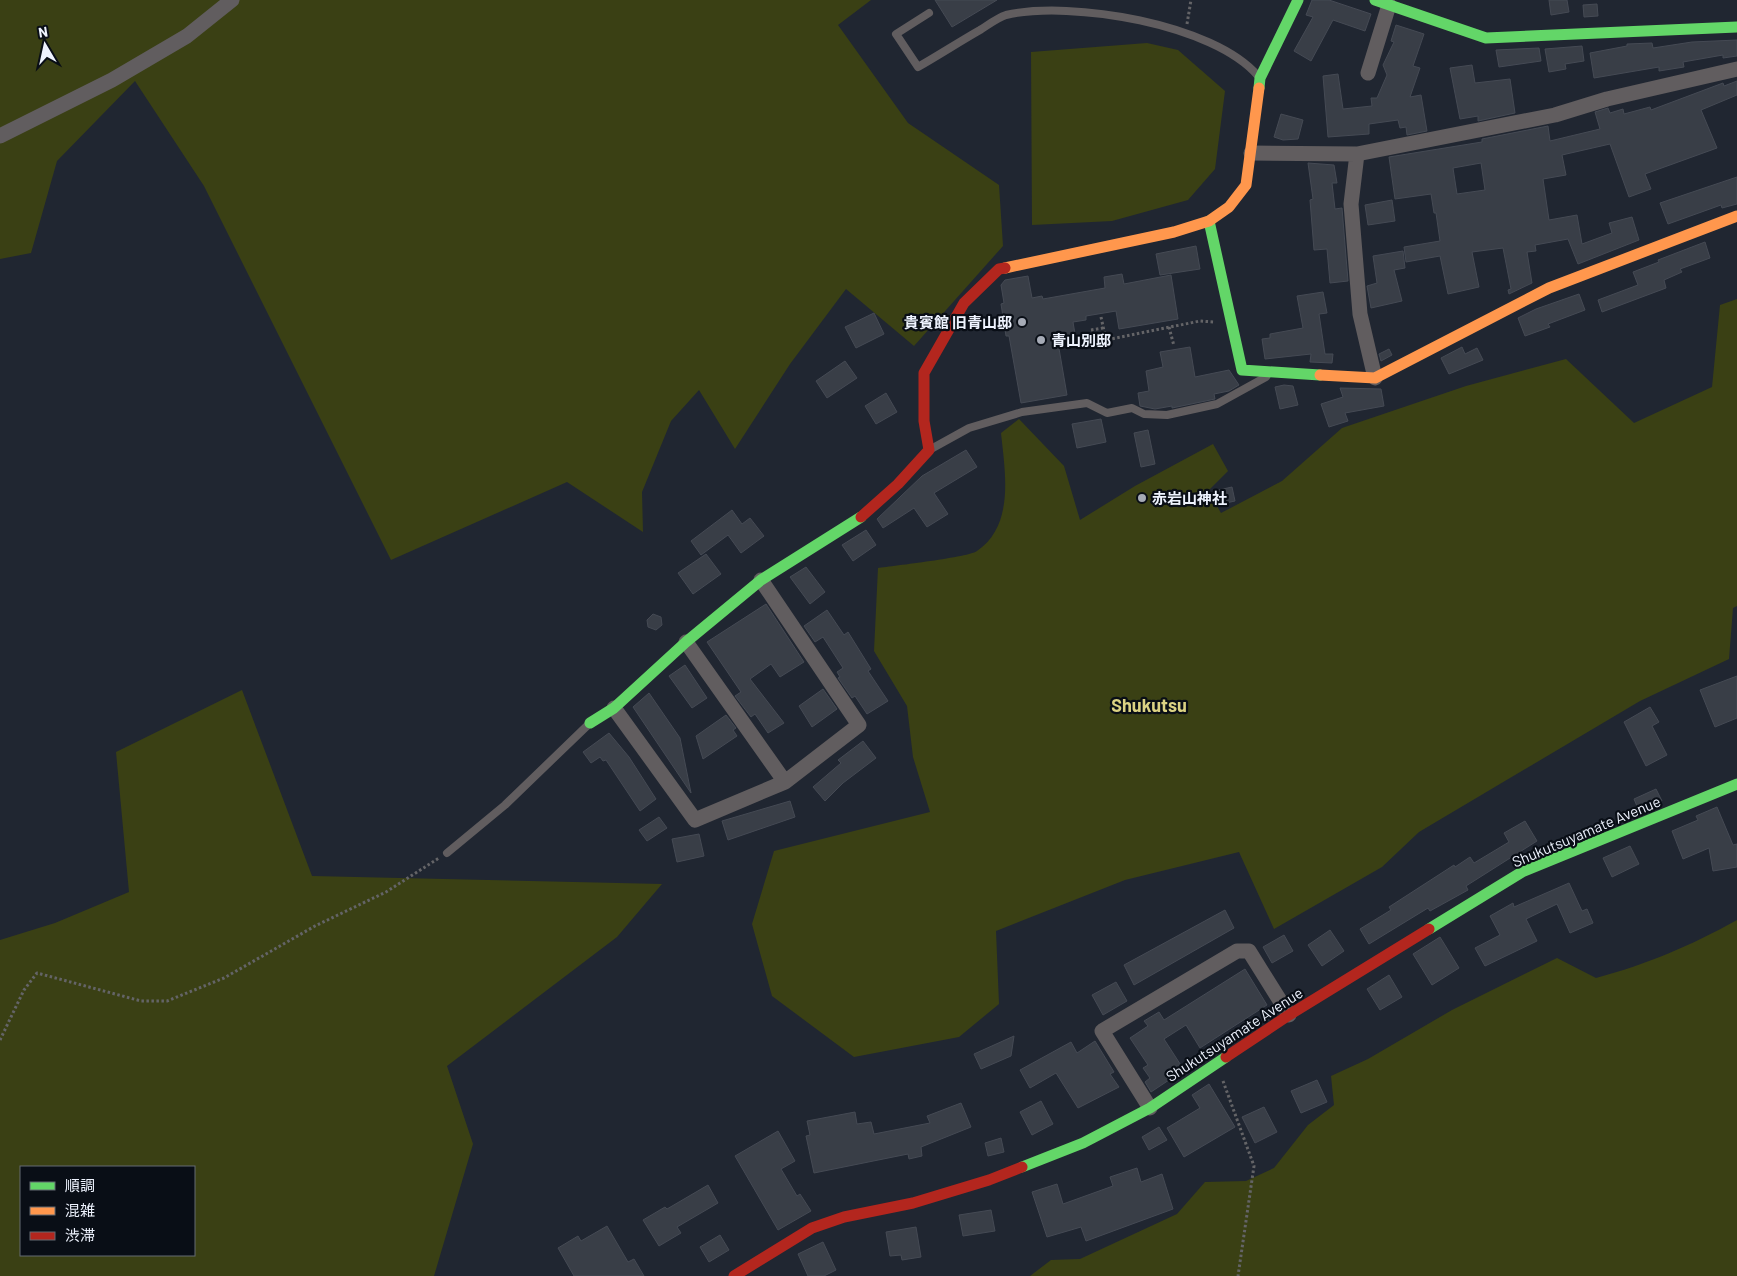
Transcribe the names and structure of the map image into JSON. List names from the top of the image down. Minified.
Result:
{"streets":{"street":["Shukutsuyamate Avenue"]},"districts":["Shukutsu"],"places":["貴賓館 旧青山邸","青山別邸","赤岩山神社"],"legend":["順調","混雑","渋滞"],"north":"top"}
